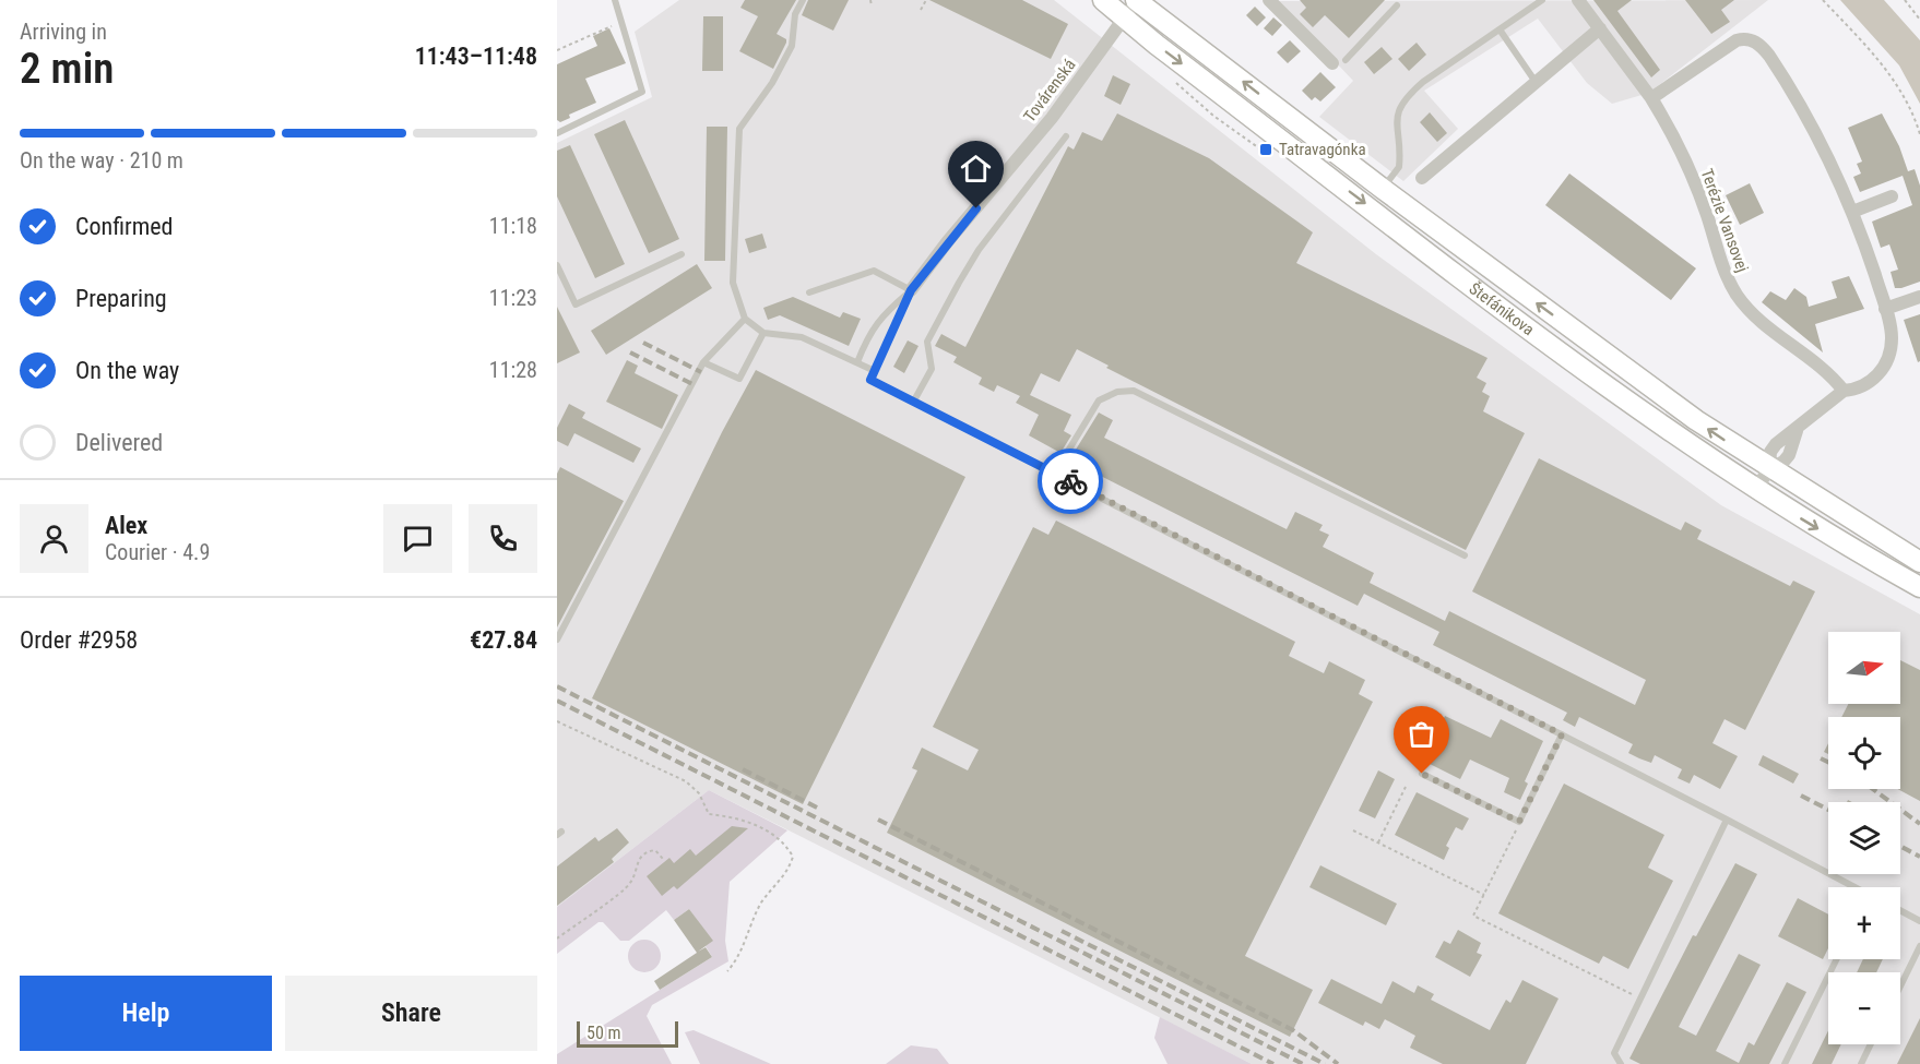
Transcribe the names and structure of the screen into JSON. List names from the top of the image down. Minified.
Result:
{"streets":{"main road":["Štefánikova"],"street":["Továrenská","Terézie Vansovej"]},"crossings":[["Továrenská","Štefánikova"]],"places":{"transit":["Tatravagónka"]},"scale_bar":"50 m","north":"right","page":{"heading":["2 min","Arriving in","11:43–11:48"],"panel":["Alex","Courier · 4.9","Order #2958","€27.84"],"bar":"On the way · 210 m","list":[["Confirmed","11:18"],["Preparing","11:23"],["On the way","11:28"],"Delivered"],"map_buttons":["+","−"],"buttons":["Help","Share"],"scale":"50 m"}}
